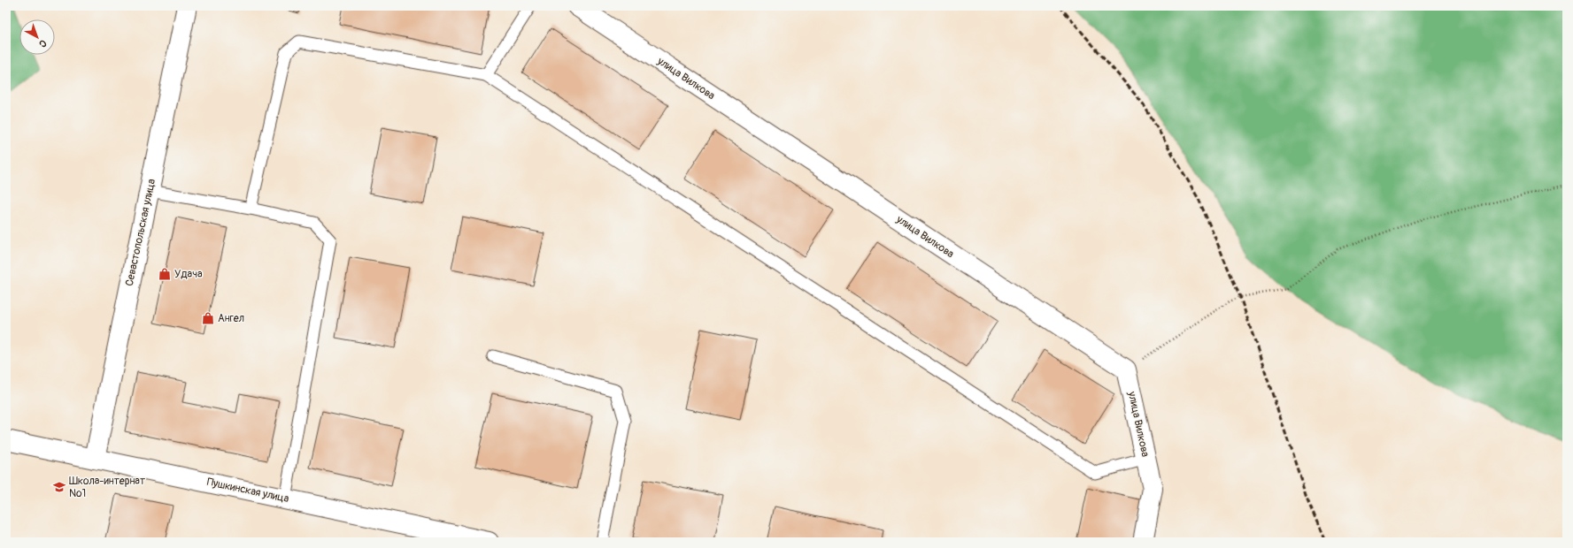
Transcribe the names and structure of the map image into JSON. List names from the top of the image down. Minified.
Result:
{"streets":{"street":["улица Вилкова","Севастопольская улица","Пушкинская улица"]},"crossings":[["Севастопольская улица","Пушкинская улица"]],"places":{"shop":["Удача","Ангел"],"school or university":["Школа-интернат №1"]},"north":"bottom right"}
